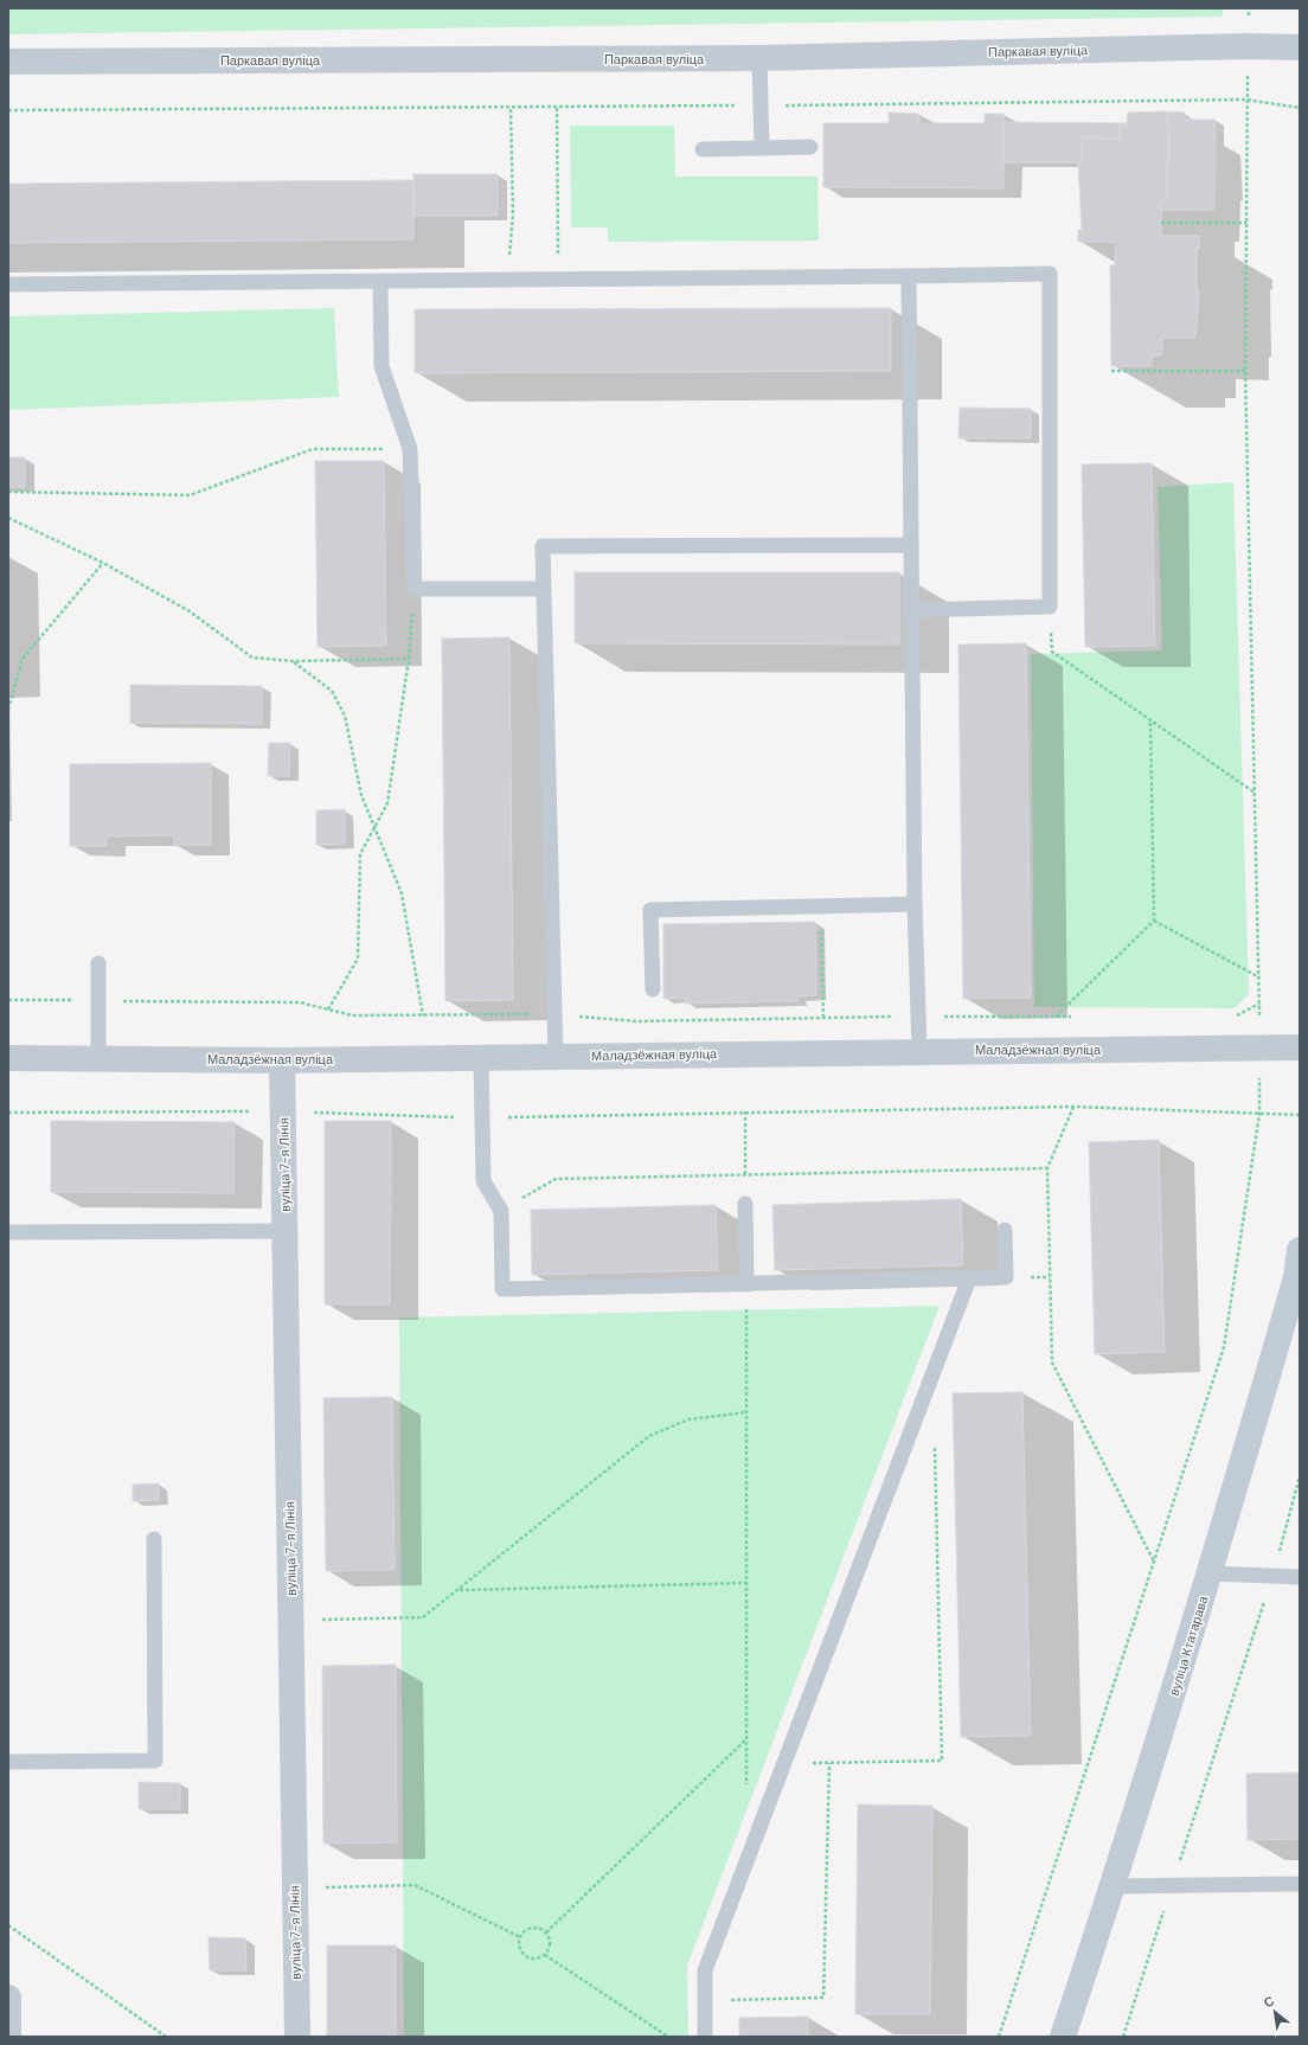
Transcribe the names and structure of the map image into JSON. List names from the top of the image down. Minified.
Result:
{"streets":{"main road":["вуліца Ктатарава"],"street":["Паркавая вуліца","Маладзёжная вуліца","вуліца 7-я Лінія"]},"crossings":[["Маладзёжная вуліца","вуліца 7-я Лінія"]],"north":"top left"}
